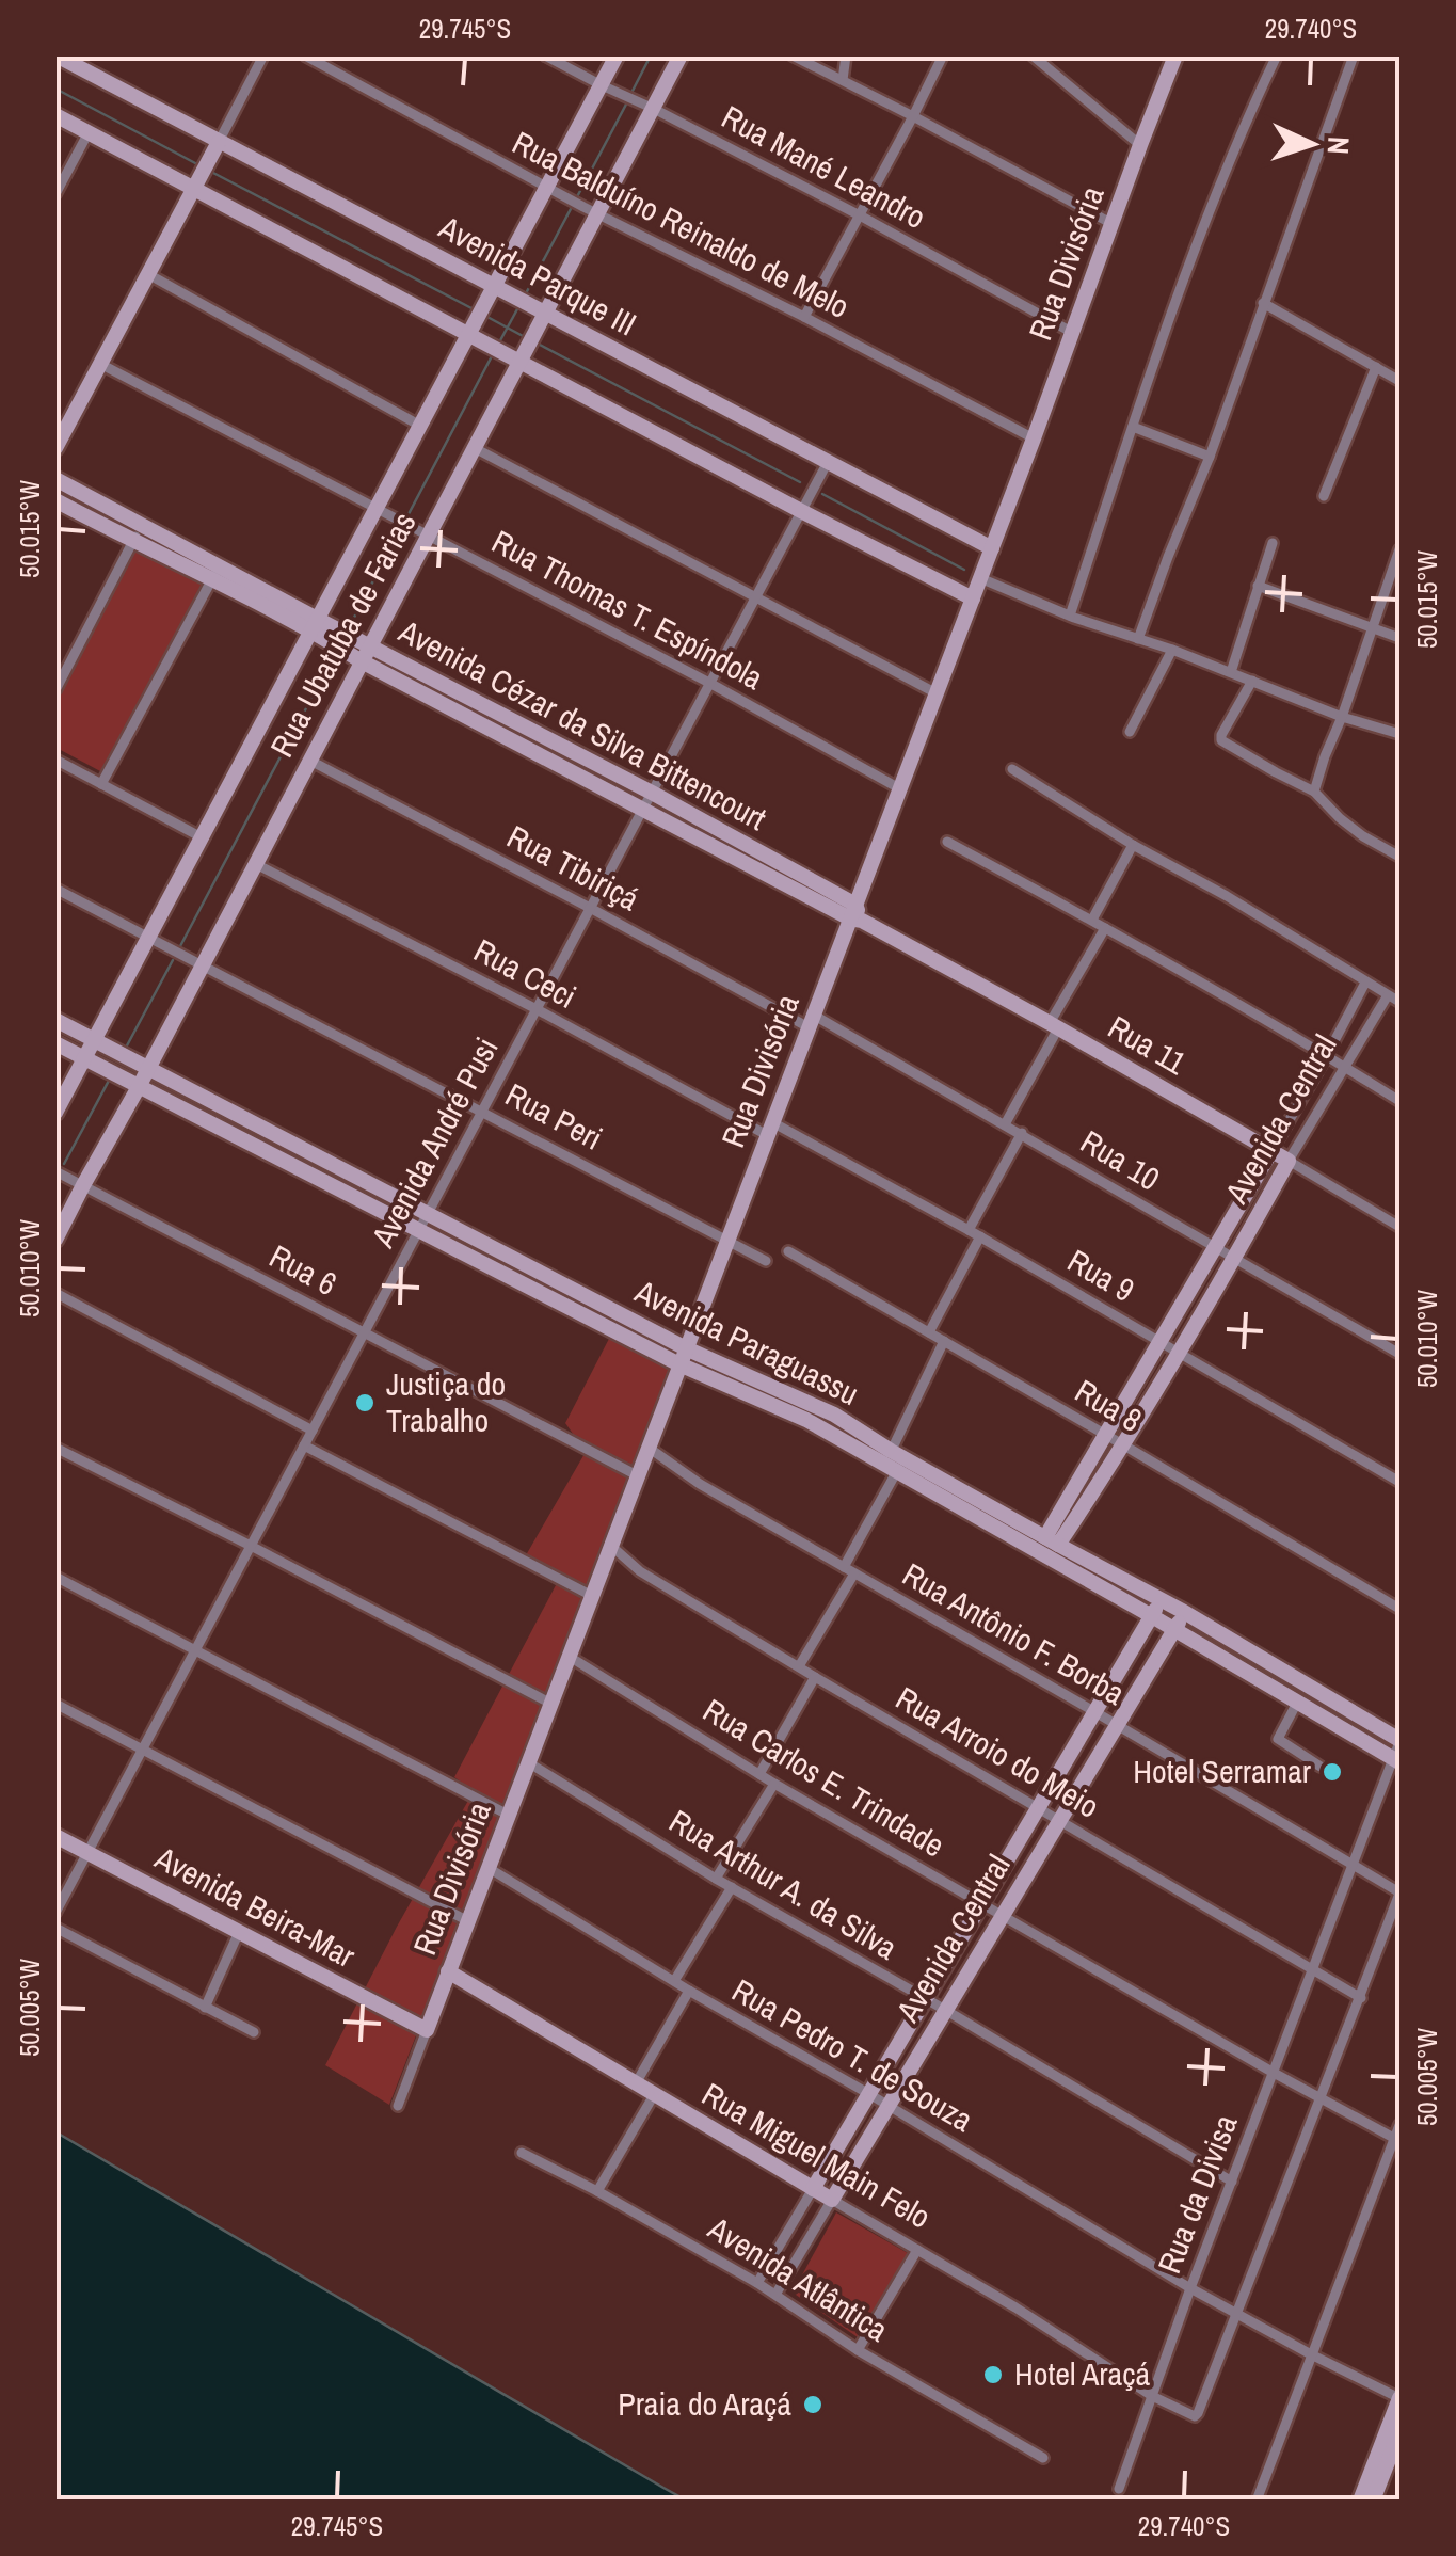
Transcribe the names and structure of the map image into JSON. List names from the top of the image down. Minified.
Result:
{"streets":{"street":["Rua Mané Leandro","Rua Balduíno Reinaldo de Melo","Rua Divisória","Avenida Parque III","Rua Thomas T. Espíndola","Rua Ubatuba de Farias","Avenida Cézar da Silva Bittencourt","Rua Tibiriçá","Rua Ceci","Rua 11","Rua Peri","Avenida Central","Avenida André Pusi","Rua 10","Rua 6","Rua 9","Avenida Paraguassu","Rua 8","Rua Antônio F. Borba","Rua Arroio do Meio","Rua Carlos E. Trindade","Rua Arthur A. da Silva","Avenida Beira-Mar","Rua Pedro T. de Souza","Rua Miguel Main Felo","Rua da Divisa","Avenida Atlântica"]},"crossings":[["Rua Mané Leandro","Rua Divisória"],["Rua Mané Leandro","Rua Ubatuba de Farias"],["Rua Balduíno Reinaldo de Melo","Rua Divisória"],["Rua Balduíno Reinaldo de Melo","Rua Ubatuba de Farias"],["Rua Divisória","Avenida Parque III"],["Rua Divisória","Rua Thomas T. Espíndola"],["Rua Divisória","Avenida Cézar da Silva Bittencourt"],["Rua Divisória","Rua Tibiriçá"],["Rua Divisória","Rua Ceci"],["Rua Divisória","Rua 11"],["Rua Divisória","Rua Peri"],["Rua Divisória","Rua 10"],["Rua Divisória","Rua 6"],["Rua Divisória","Rua 9"],["Rua Divisória","Avenida Paraguassu"],["Rua Divisória","Rua Antônio F. Borba"],["Rua Divisória","Rua Arroio do Meio"],["Rua Divisória","Rua Carlos E. Trindade"],["Rua Divisória","Rua Arthur A. da Silva"],["Rua Divisória","Avenida Beira-Mar"],["Rua Divisória","Rua Pedro T. de Souza"],["Rua Divisória","Rua Miguel Main Felo"],["Avenida Parque III","Rua Ubatuba de Farias"],["Avenida Parque III","Avenida André Pusi"],["Rua Thomas T. Espíndola","Rua Ubatuba de Farias"],["Rua Thomas T. Espíndola","Avenida André Pusi"],["Rua Ubatuba de Farias","Avenida Cézar da Silva Bittencourt"],["Rua Ubatuba de Farias","Rua Tibiriçá"],["Rua Ubatuba de Farias","Rua Ceci"],["Rua Ubatuba de Farias","Rua Peri"],["Rua Ubatuba de Farias","Rua 6"],["Rua Ubatuba de Farias","Avenida Paraguassu"],["Avenida Cézar da Silva Bittencourt","Rua 11"],["Avenida Cézar da Silva Bittencourt","Avenida André Pusi"],["Rua Tibiriçá","Avenida André Pusi"],["Rua Tibiriçá","Rua 10"],["Rua Ceci","Avenida André Pusi"],["Rua Ceci","Rua 9"],["Rua 11","Avenida Central"],["Rua Peri","Avenida André Pusi"],["Avenida Central","Rua 10"],["Avenida Central","Rua 9"],["Avenida Central","Avenida Paraguassu"],["Avenida Central","Rua 8"],["Avenida Central","Rua Antônio F. Borba"],["Avenida Central","Rua Arroio do Meio"],["Avenida Central","Rua Carlos E. Trindade"],["Avenida Central","Rua Arthur A. da Silva"],["Avenida Central","Rua Pedro T. de Souza"],["Avenida Central","Rua Miguel Main Felo"],["Avenida Central","Avenida Atlântica"],["Avenida André Pusi","Rua 6"],["Avenida André Pusi","Avenida Paraguassu"],["Avenida André Pusi","Avenida Beira-Mar"],["Avenida Paraguassu","Rua da Divisa"],["Rua Antônio F. Borba","Rua da Divisa"],["Rua Arroio do Meio","Rua da Divisa"],["Rua Carlos E. Trindade","Rua da Divisa"],["Rua Arthur A. da Silva","Rua da Divisa"],["Rua Pedro T. de Souza","Rua Miguel Main Felo"],["Rua Pedro T. de Souza","Rua da Divisa"],["Rua Miguel Main Felo","Rua da Divisa"]],"places":["Justiça do Trabalho","Hotel Serramar","Hotel Araçá","Praia do Araçá"],"north":"right","coordinates":["29.745°S","29.740°S","50.015°W","50.010°W","50.005°W"]}
